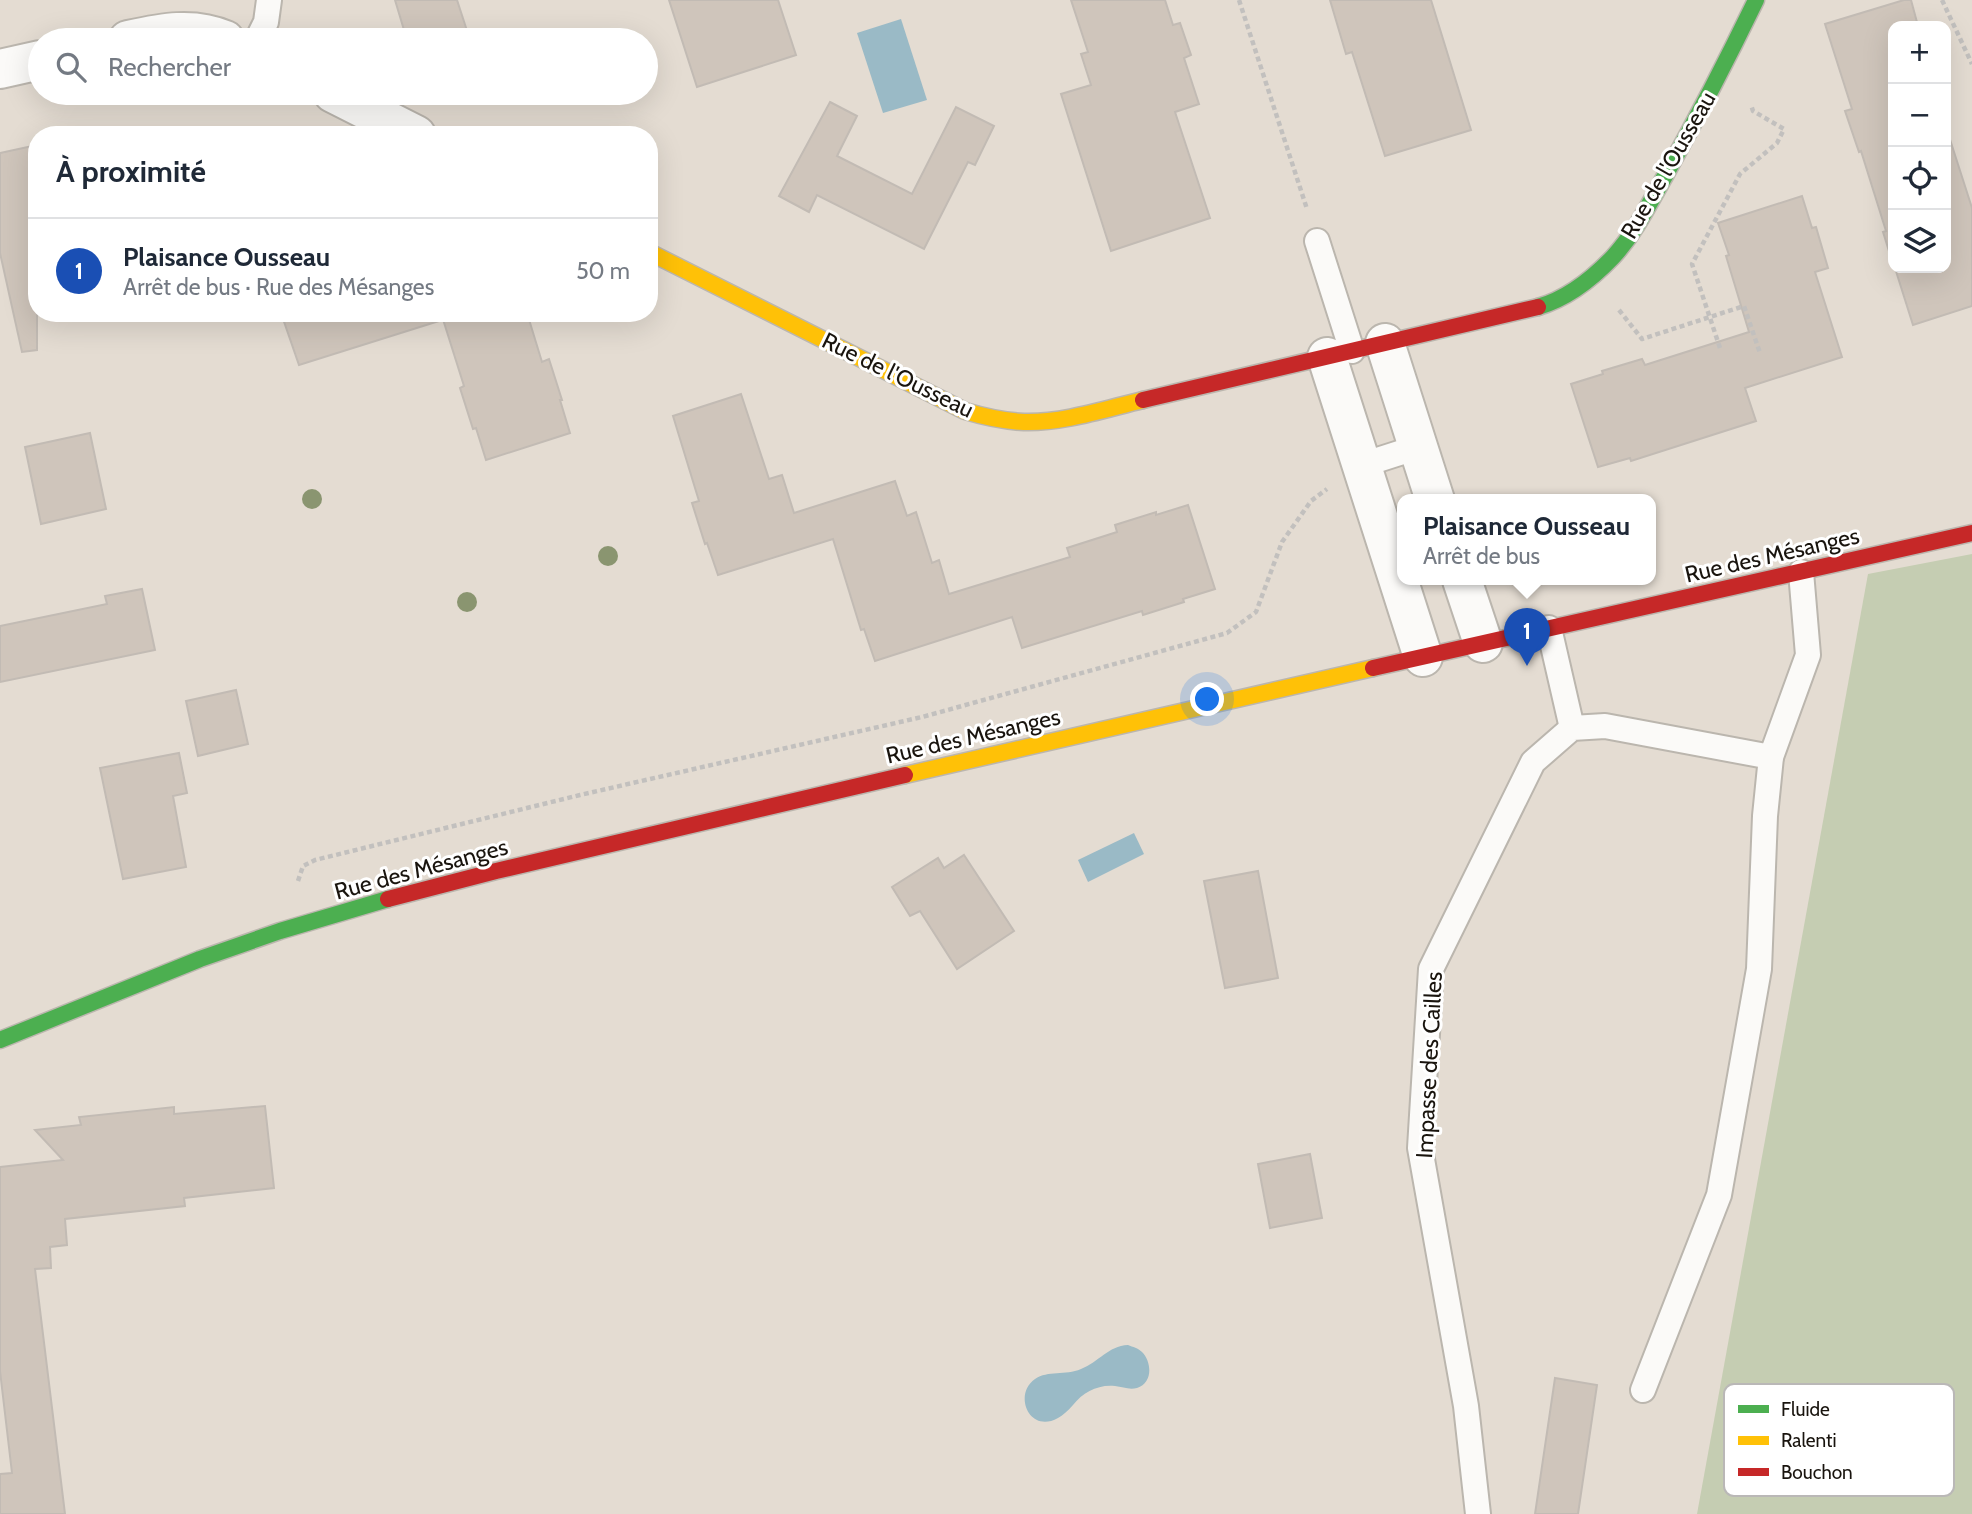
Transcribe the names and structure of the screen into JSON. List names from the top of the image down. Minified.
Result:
{"streets":{"main road":["Rue de l'Ousseau","Rue des Mésanges"],"lane":["Impasse des Cailles"]},"legend":["Fluide","Ralenti","Bouchon"],"page":{"map_buttons":["+","−"],"search":"Rechercher","heading":"À proximité","list":[{"mark":"1","name":"Plaisance Ousseau","note":"Arrêt de bus · Rue des Mésanges","value":"50 m"}],"popup":["Plaisance Ousseau","Arrêt de bus"],"pins":"1"}}
